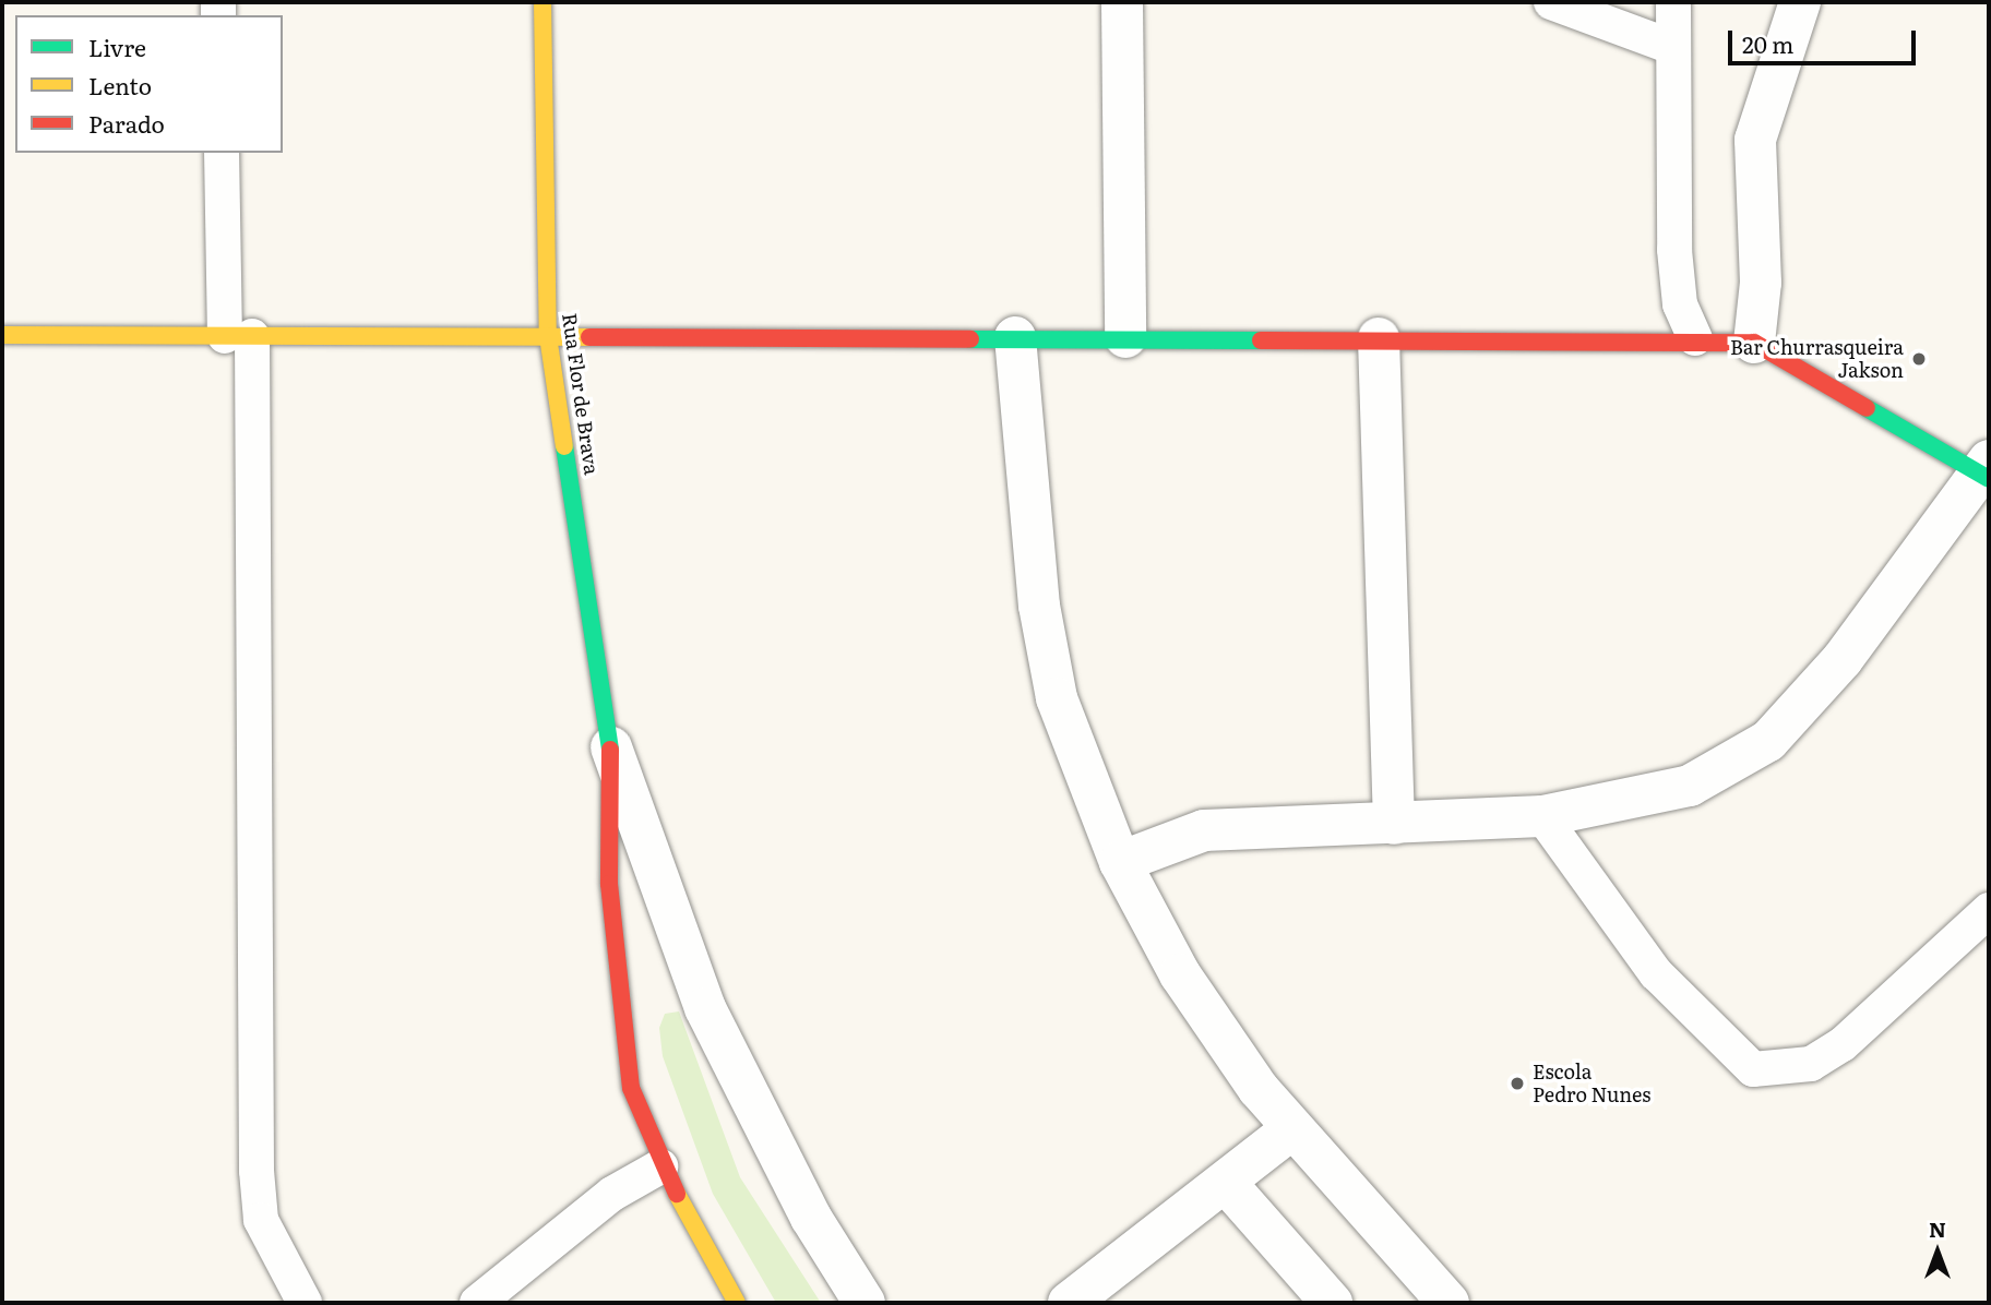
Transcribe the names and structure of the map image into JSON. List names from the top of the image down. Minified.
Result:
{"streets":{"street":["Rua Flor de Brava"]},"places":["Bar Churrasqueira Jakson","Escola Pedro Nunes"],"legend":["Livre","Lento","Parado"],"scale_bar":"20 m","north":"top"}
